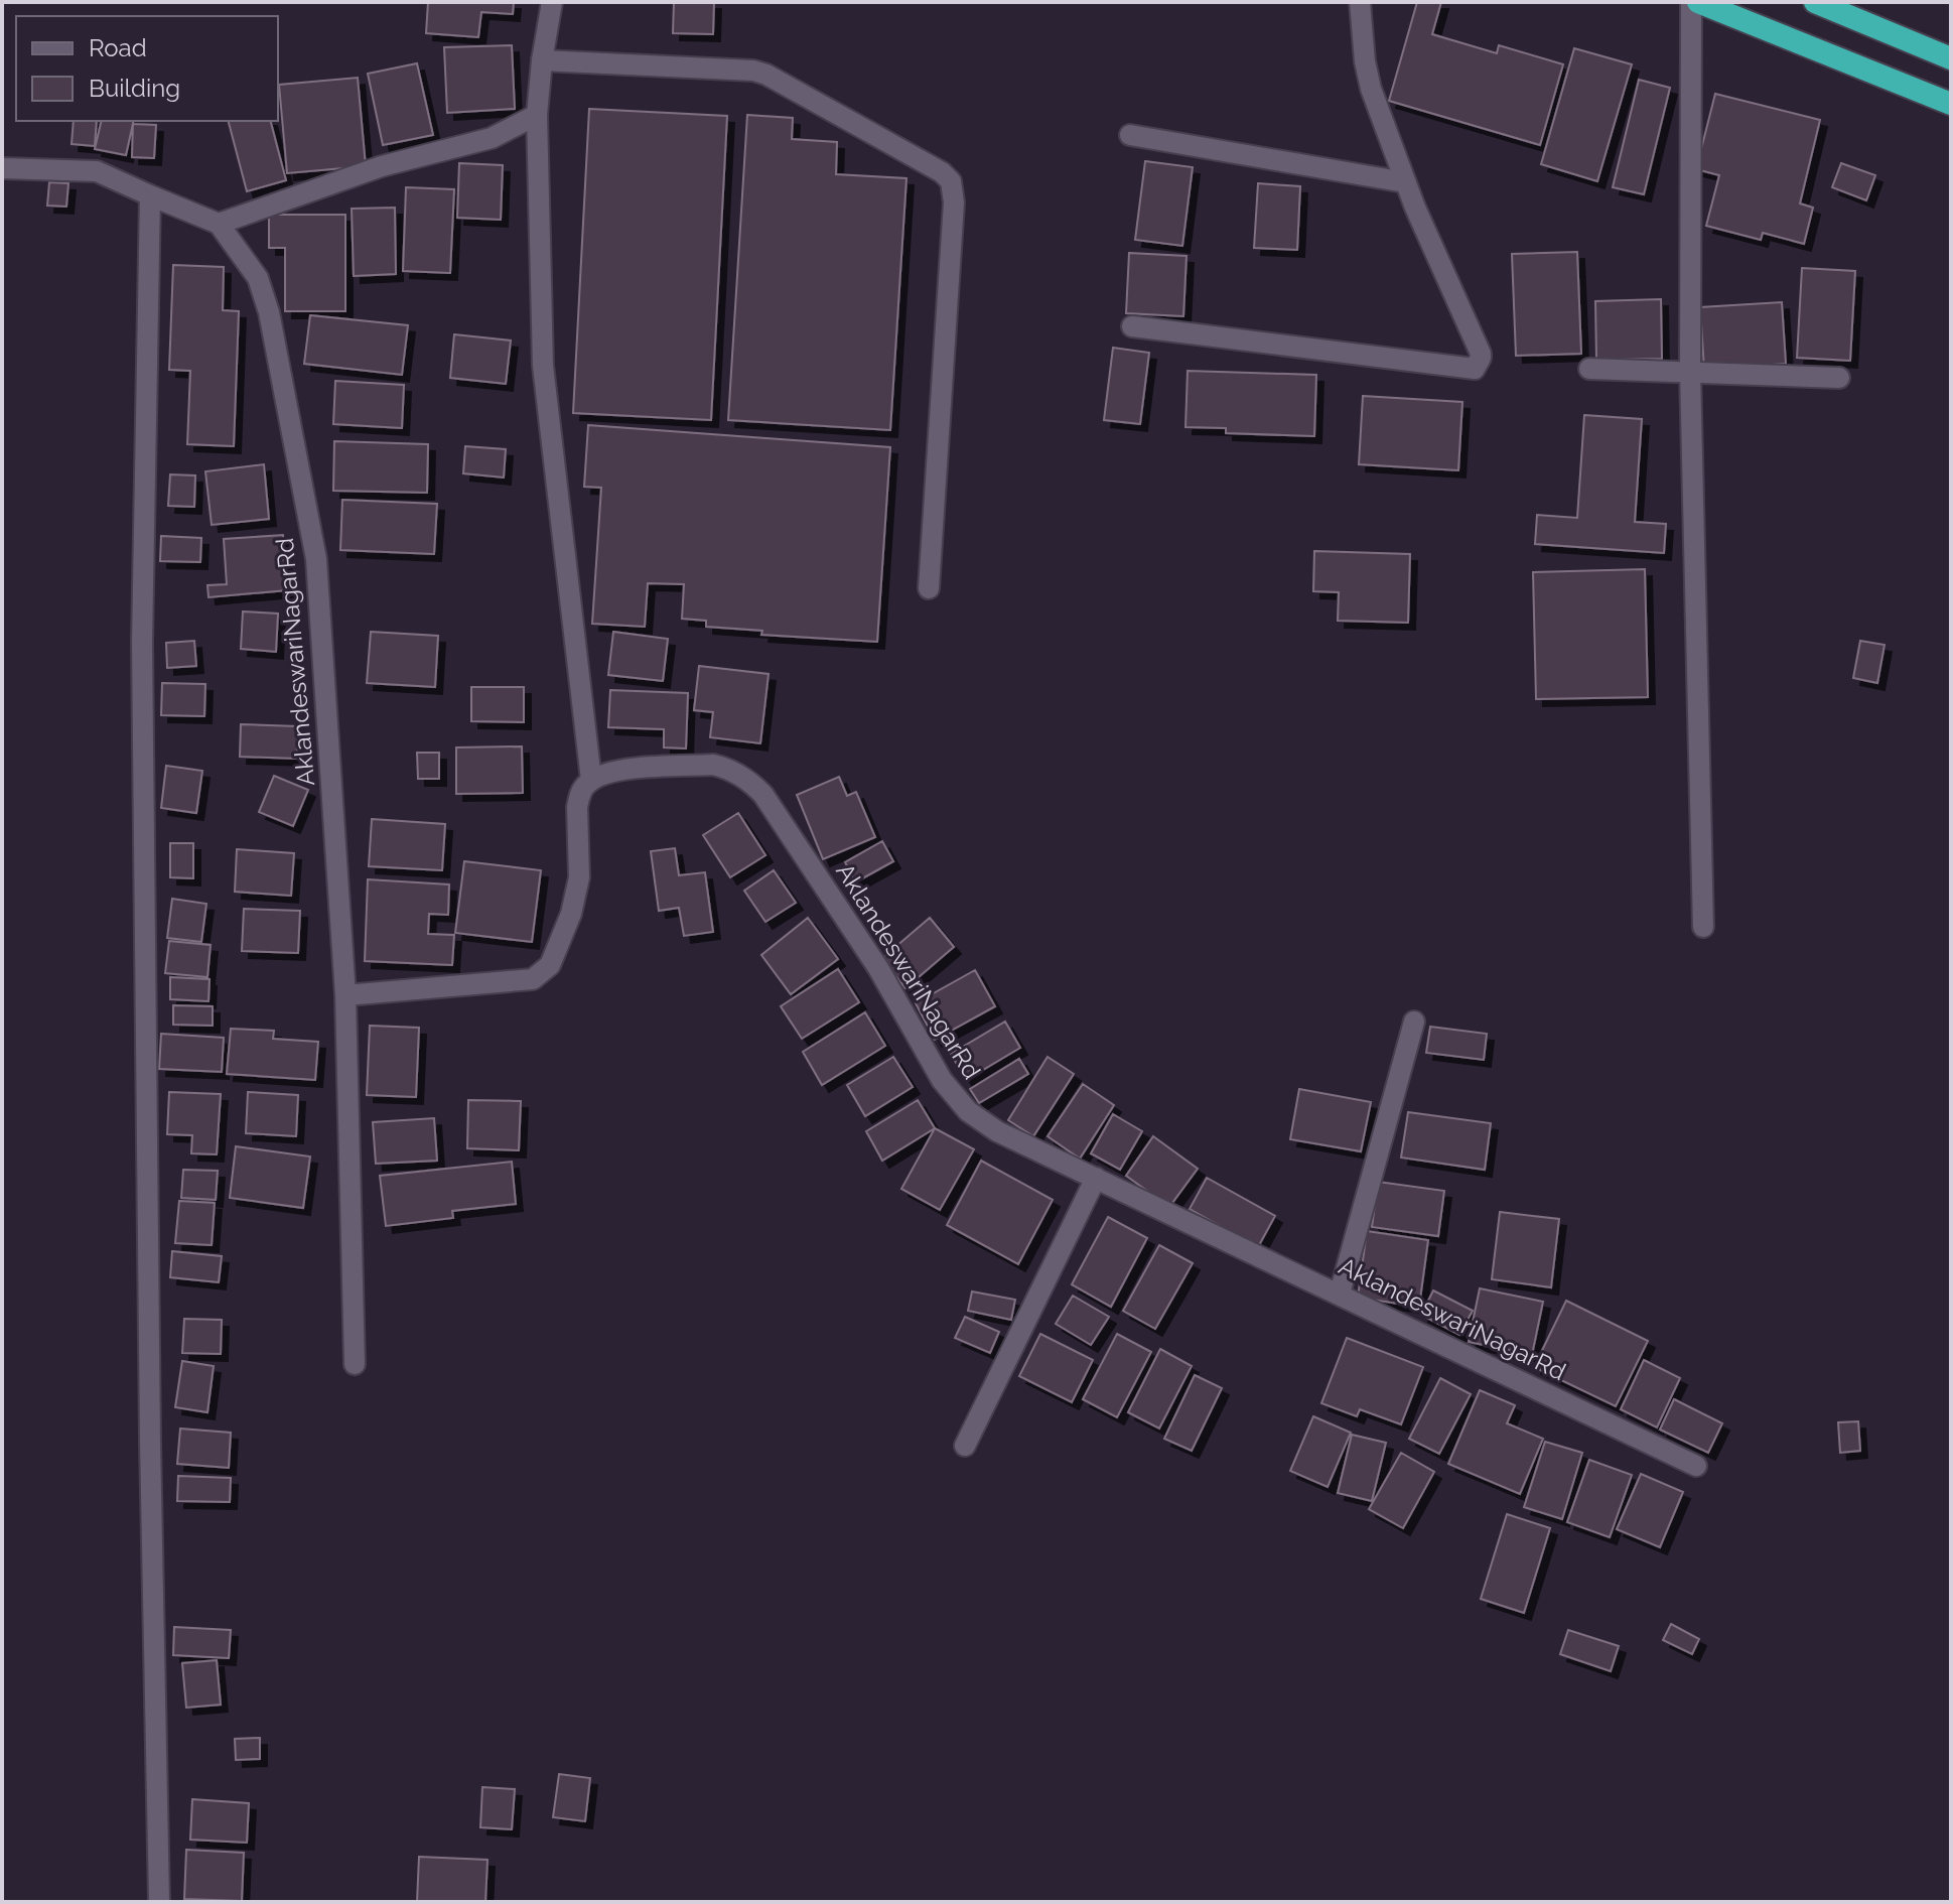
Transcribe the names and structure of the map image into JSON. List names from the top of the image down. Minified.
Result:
{"streets":{"street":["AklandeswariNagarRd"]},"legend":["Road","Building"]}
